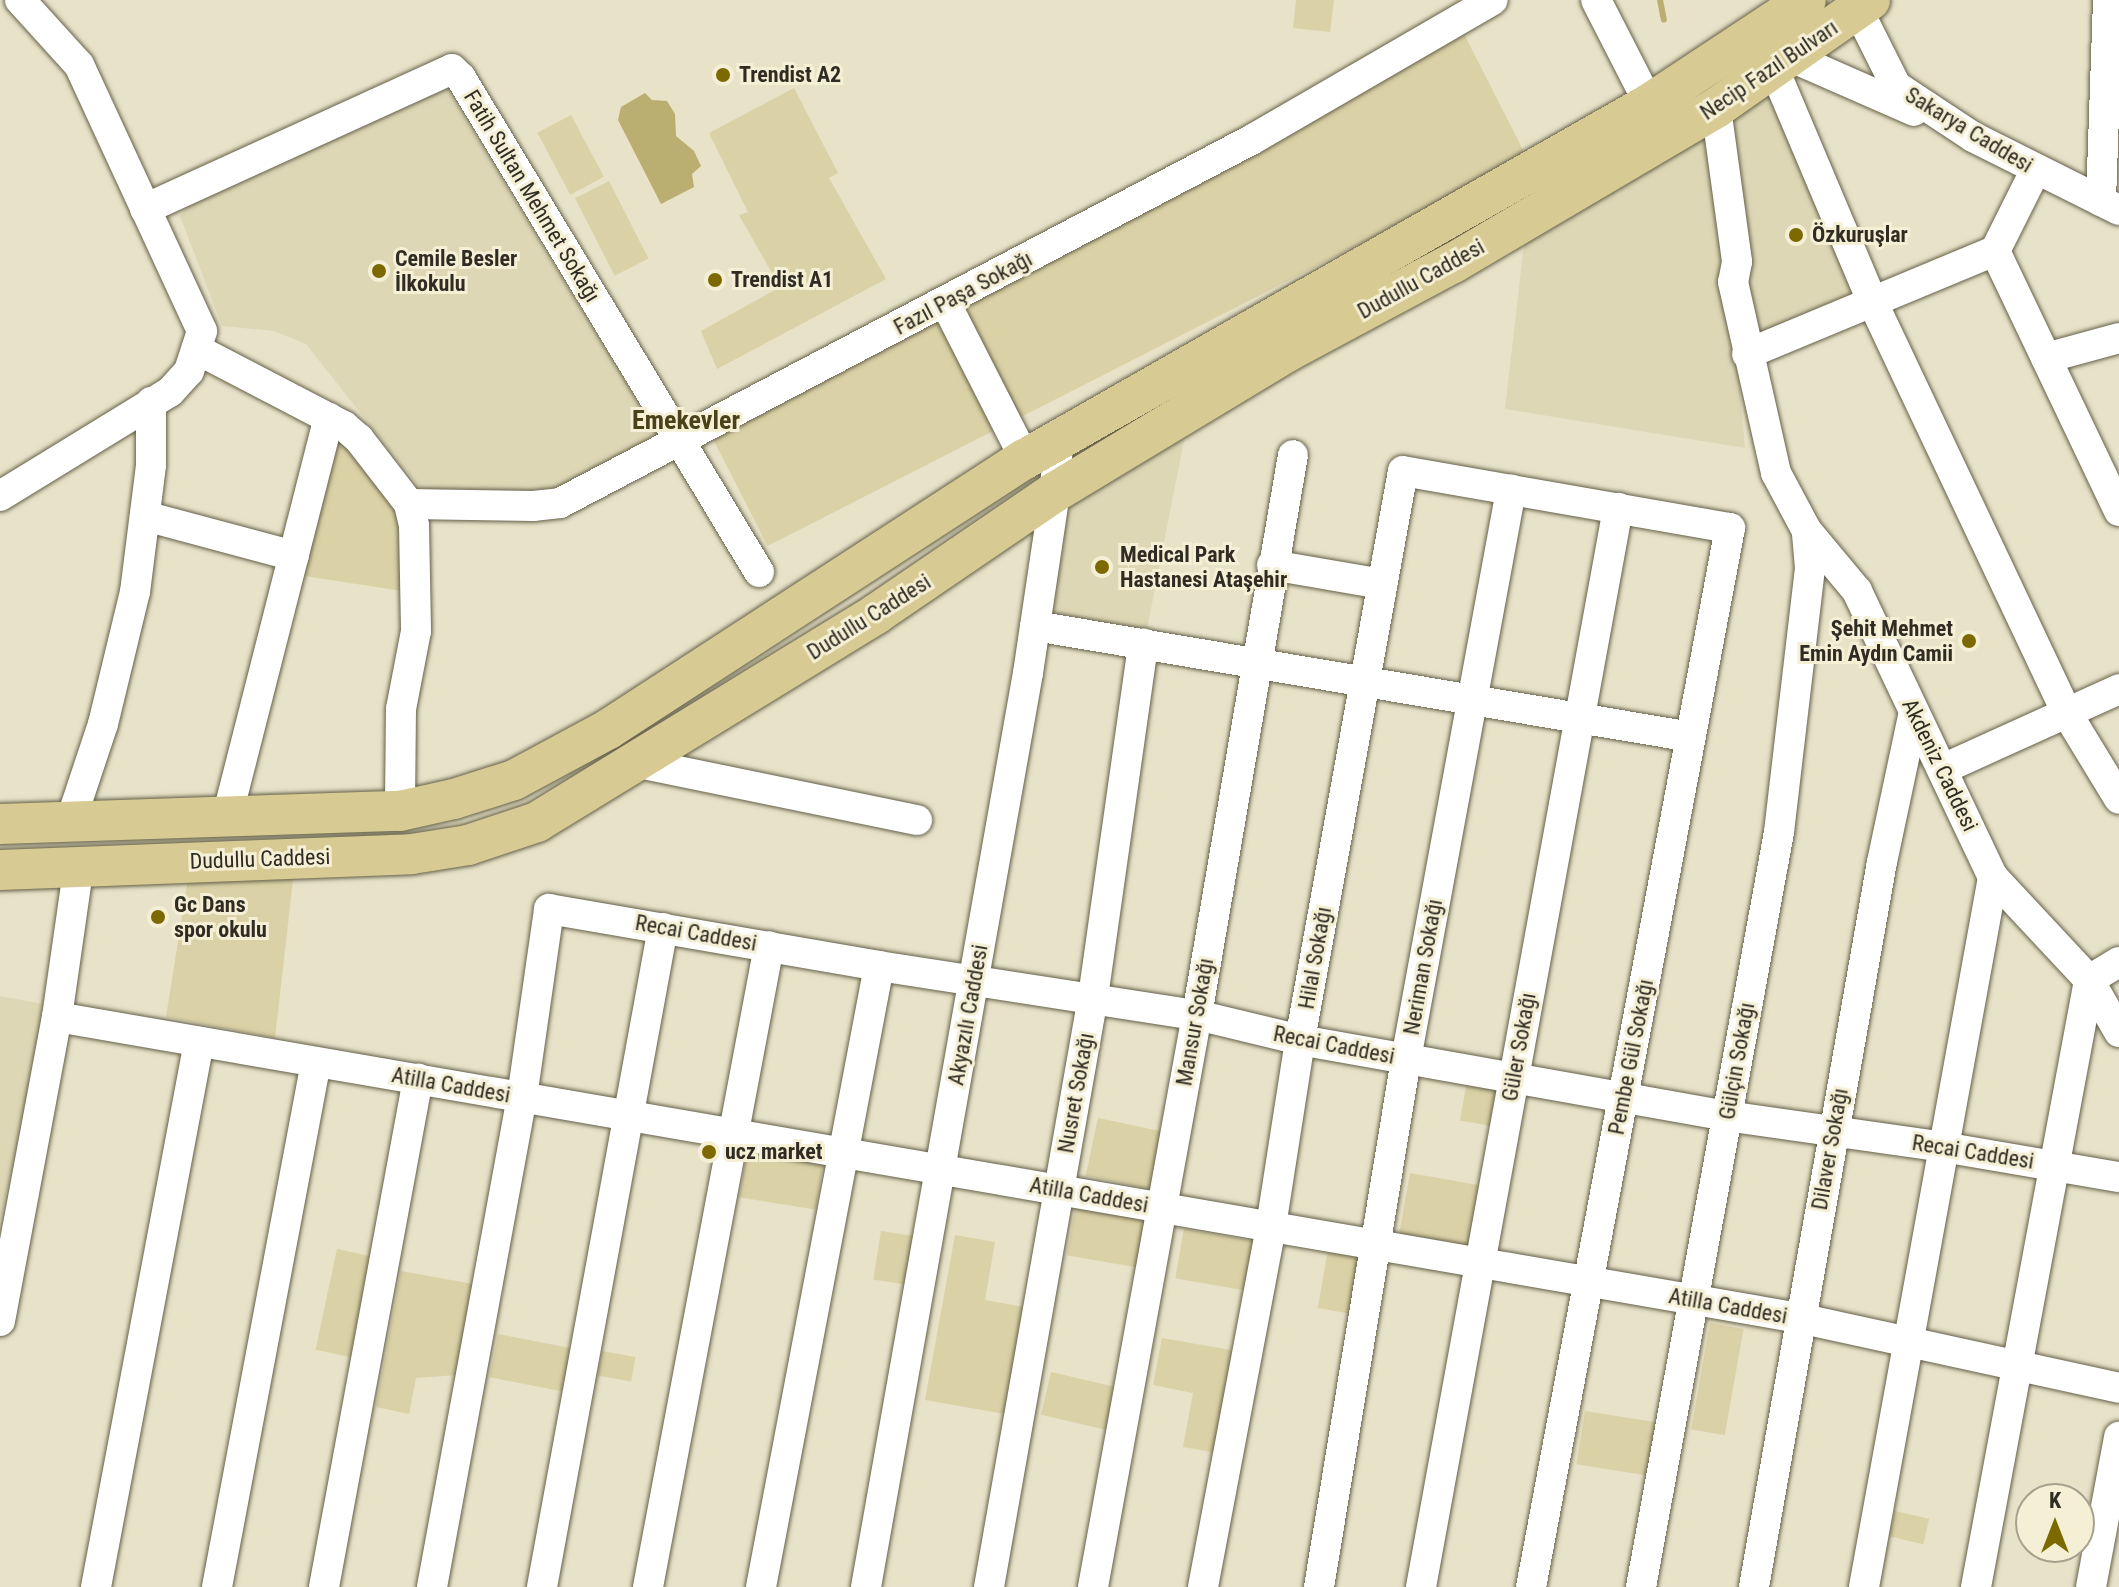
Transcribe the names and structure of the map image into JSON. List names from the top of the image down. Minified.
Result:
{"streets":{"main road":["Necip Fazıl Bulvarı","Dudullu Caddesi"],"street":["Sakarya Caddesi","Fatih Sultan Mehmet Sokağı","Fazıl Paşa Sokağı","Akdeniz Caddesi","Recai Caddesi","Hilal Sokağı","Neriman Sokağı","Akyazılı Caddesi","Mansur Sokağı","Güler Sokağı","Pembe Gül Sokağı","Gülçin Sokağı","Atilla Caddesi","Nusret Sokağı","Dilaver Sokağı"]},"crossings":[["Necip Fazıl Bulvarı","Sakarya Caddesi"],["Necip Fazıl Bulvarı","Dudullu Caddesi"],["Necip Fazıl Bulvarı","Akdeniz Caddesi"],["Fatih Sultan Mehmet Sokağı","Fazıl Paşa Sokağı"],["Dudullu Caddesi","Akyazılı Caddesi"],["Akdeniz Caddesi","Gülçin Sokağı"],["Akdeniz Caddesi","Dilaver Sokağı"],["Recai Caddesi","Hilal Sokağı"],["Recai Caddesi","Neriman Sokağı"],["Recai Caddesi","Akyazılı Caddesi"],["Recai Caddesi","Mansur Sokağı"],["Recai Caddesi","Güler Sokağı"],["Recai Caddesi","Pembe Gül Sokağı"],["Recai Caddesi","Gülçin Sokağı"],["Recai Caddesi","Atilla Caddesi"],["Recai Caddesi","Nusret Sokağı"],["Recai Caddesi","Dilaver Sokağı"],["Hilal Sokağı","Neriman Sokağı"],["Hilal Sokağı","Atilla Caddesi"],["Neriman Sokağı","Atilla Caddesi"],["Akyazılı Caddesi","Atilla Caddesi"],["Mansur Sokağı","Atilla Caddesi"],["Güler Sokağı","Pembe Gül Sokağı"],["Güler Sokağı","Atilla Caddesi"],["Pembe Gül Sokağı","Atilla Caddesi"],["Gülçin Sokağı","Atilla Caddesi"],["Atilla Caddesi","Nusret Sokağı"],["Atilla Caddesi","Dilaver Sokağı"]],"districts":["Emekevler"],"places":["Trendist A2","Özkuruşlar","Cemile Besler İlkokulu","Trendist A1","Medical Park Hastanesi Ataşehir","Şehit Mehmet Emin Aydın Camii","Gc Dans spor okulu","ucz market"],"north":"top"}
